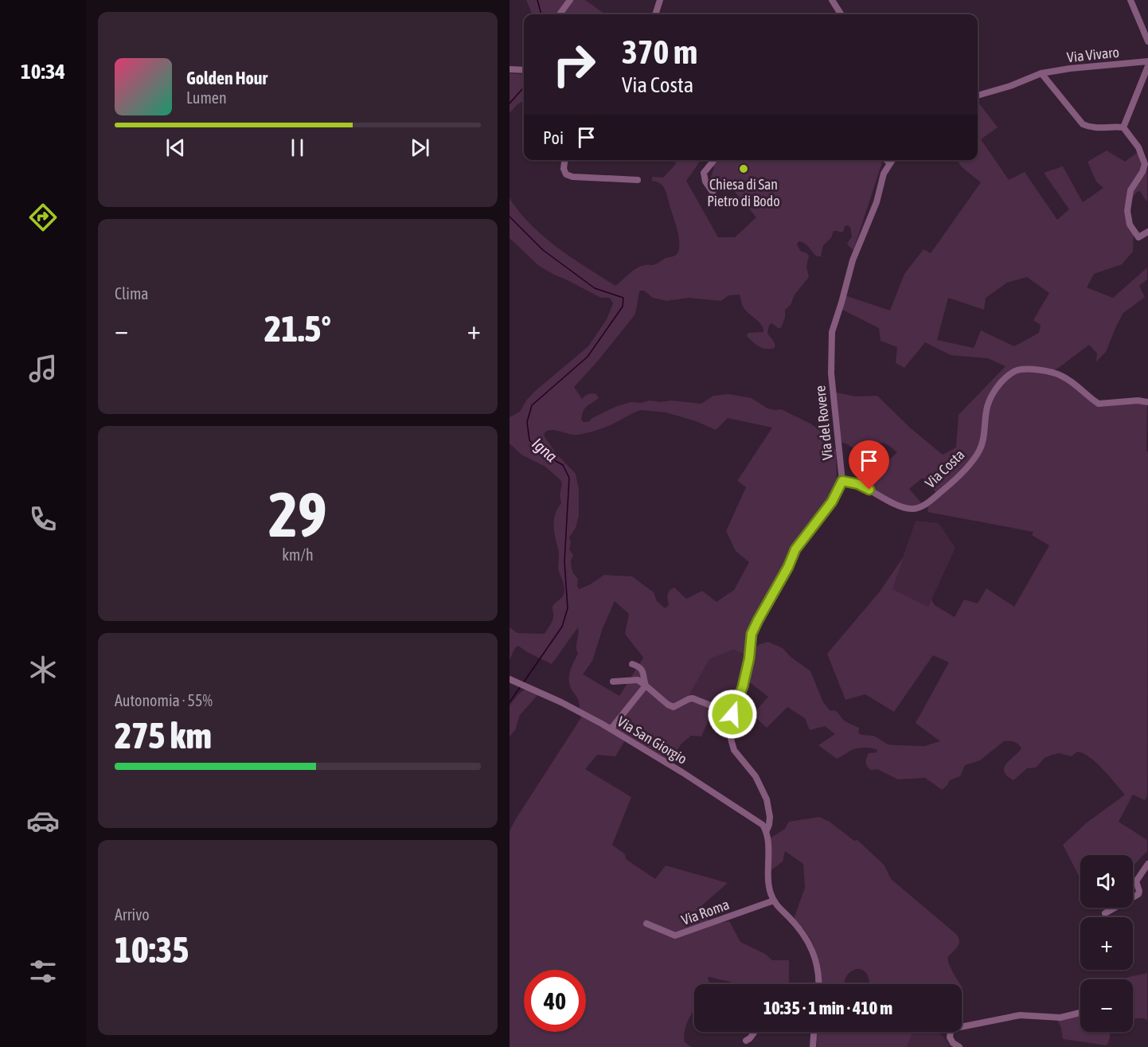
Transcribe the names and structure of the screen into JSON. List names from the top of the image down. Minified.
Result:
{"streets":{"street":["Via Vivaro","Via del Rovere","Via Costa","Via San Giorgio","Via Roma"]},"crossings":[["Via del Rovere","Via Costa"]],"water":["Igna"],"places":["Chiesa di San Pietro di Bodo"],"page":{"tabs":"10:34","turn":["370 m","Via Costa"],"song":["Golden Hour","Lumen"],"then":"Poi","tile":["Clima",["29","km/h"],["Autonomia · 55%","275 km"],["Arrivo","10:35"]],"heat":["−","21.5°","+"],"map_buttons":["+","−"],"limit":"40","trip":"10:35 · 1 min · 410 m"}}
